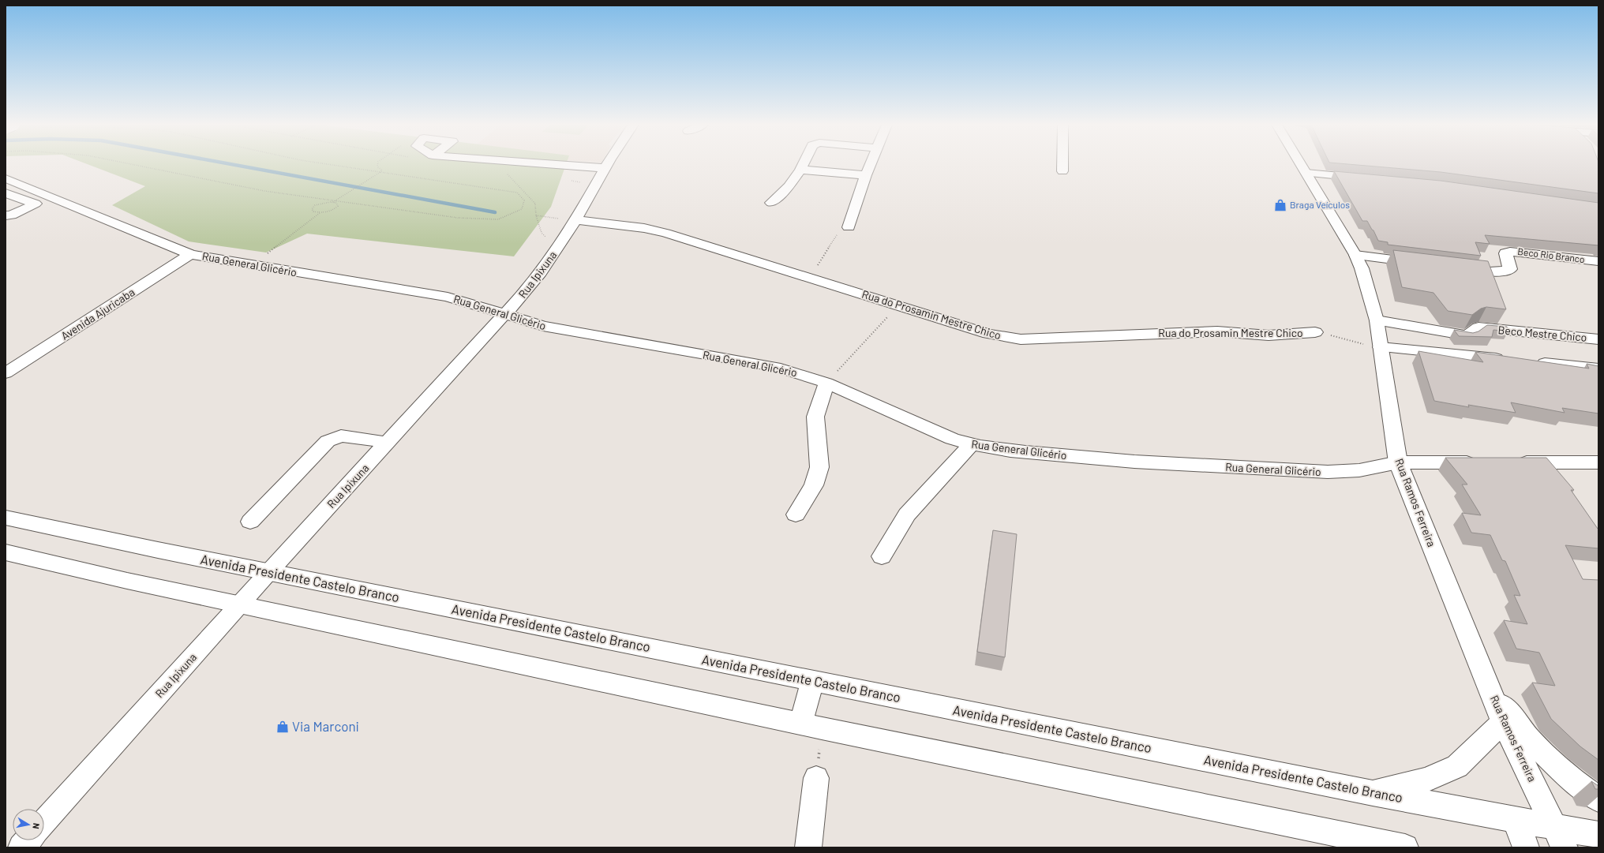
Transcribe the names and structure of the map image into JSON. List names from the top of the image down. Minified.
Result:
{"streets":{"street":["Beco Rio Branco","Rua General Glicério","Rua Ipixuna","Avenida Ajuricaba","Rua do Prosamin Mestre Chico","Beco Mestre Chico","Rua Ramos Ferreira","Avenida Presidente Castelo Branco"]},"crossings":[["Rua General Glicério","Rua Ipixuna"],["Rua General Glicério","Avenida Ajuricaba"],["Rua General Glicério","Rua Ramos Ferreira"],["Rua Ipixuna","Rua do Prosamin Mestre Chico"],["Rua Ipixuna","Avenida Presidente Castelo Branco"],["Beco Mestre Chico","Rua Ramos Ferreira"],["Rua Ramos Ferreira","Avenida Presidente Castelo Branco"]],"places":{"shop":["Braga Veículos","Via Marconi"]},"north":"right"}
